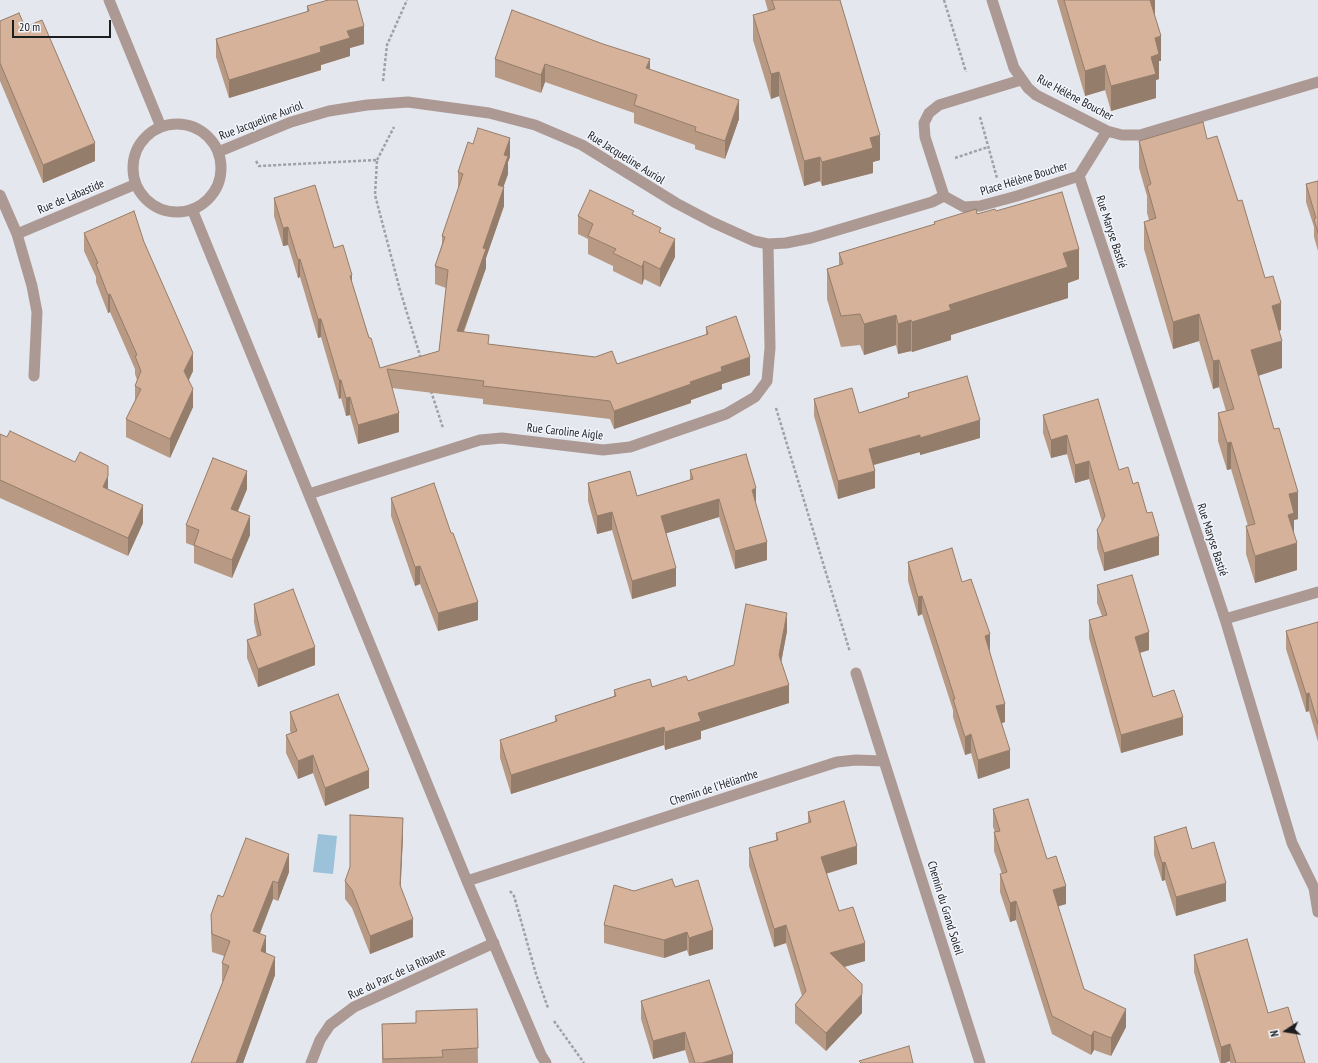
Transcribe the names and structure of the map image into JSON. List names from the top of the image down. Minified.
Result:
{"streets":{"street":["Rue Hélène Boucher","Rue Jacqueline Auriol","Place Hélène Boucher","Rue de Labastide","Rue Maryse Bastié","Rue Caroline Aigle","Chemin de l'Hélianthe","Chemin du Grand Soleil","Rue du Parc de la Ribaute"]},"crossings":[["Rue Hélène Boucher","Place Hélène Boucher"],["Rue Jacqueline Auriol","Place Hélène Boucher"],["Rue Jacqueline Auriol","Rue de Labastide"],["Place Hélène Boucher","Rue Maryse Bastié"],["Chemin de l'Hélianthe","Chemin du Grand Soleil"]],"scale_bar":"20 m","north":"left"}
